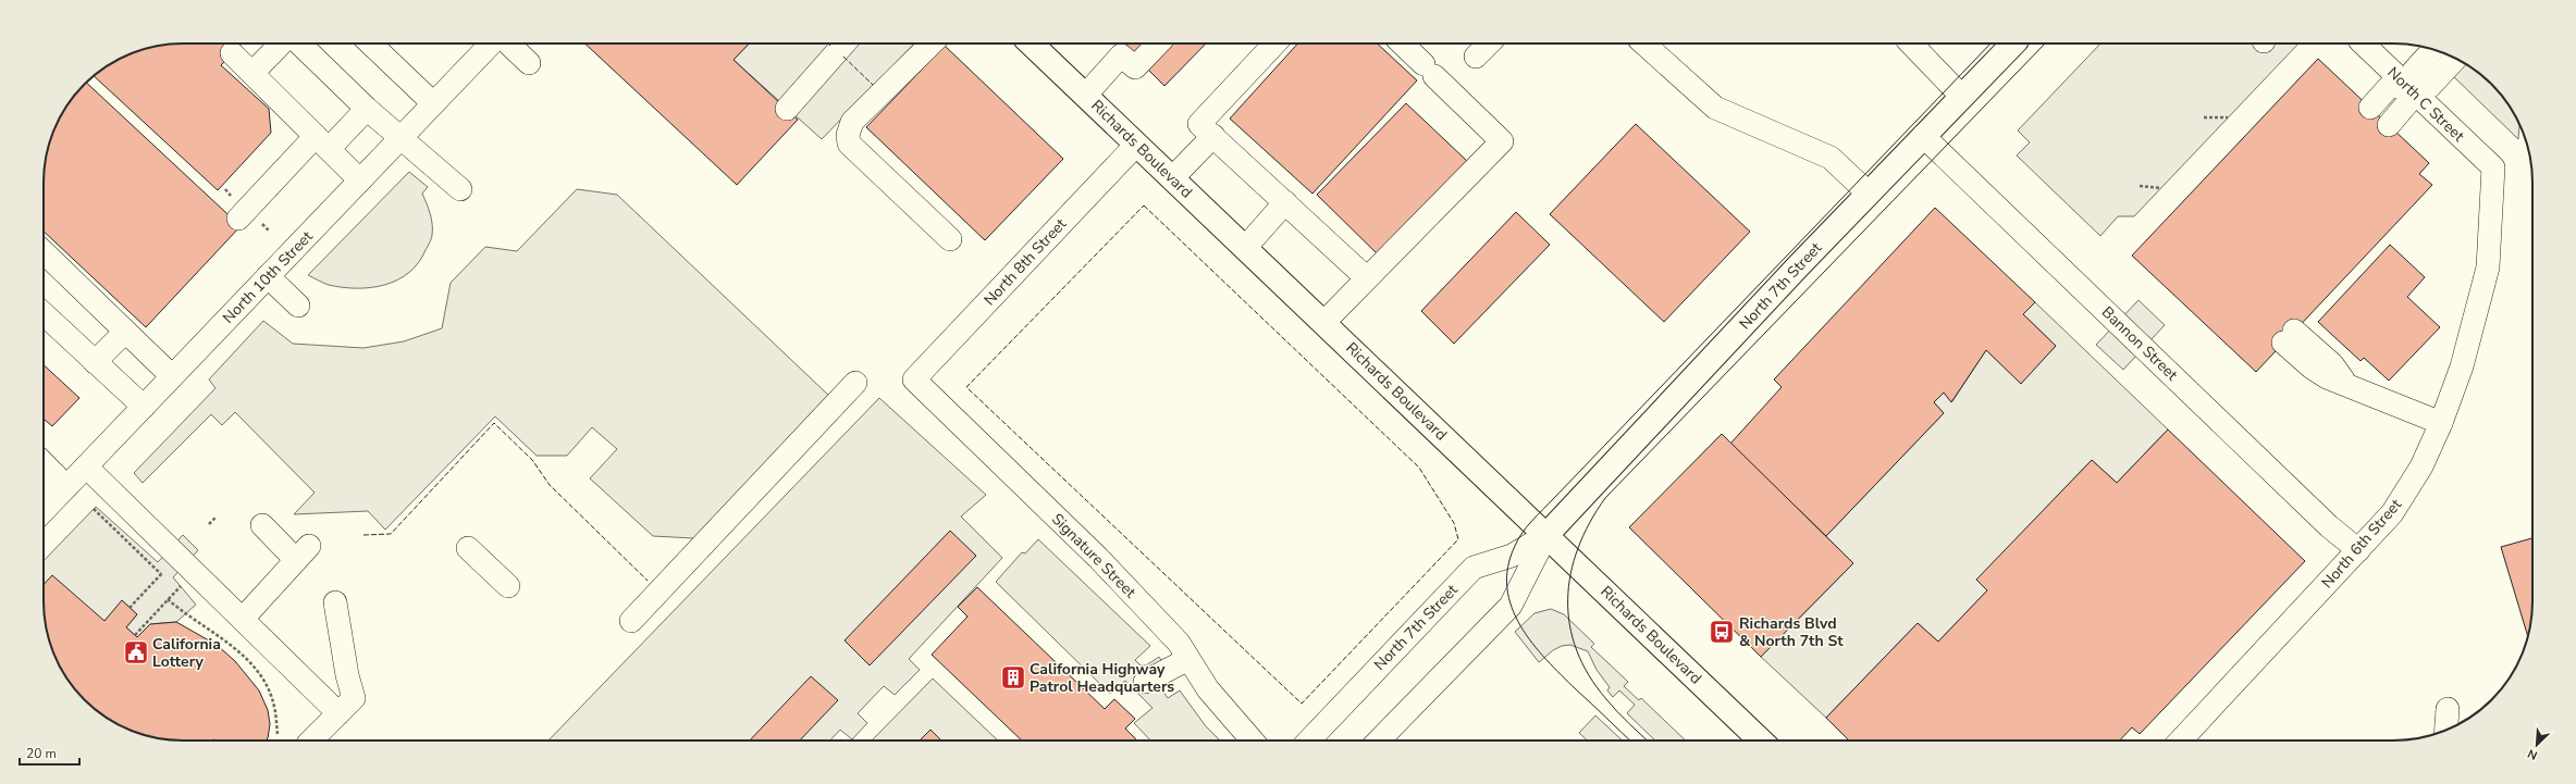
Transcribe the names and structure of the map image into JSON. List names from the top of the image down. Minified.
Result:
{"streets":{"main road":["Richards Boulevard","North 7th Street"],"street":["North C Street","North 8th Street","North 10th Street","Bannon Street","North 6th Street","Signature Street"]},"crossings":[["North C Street","North 6th Street"],["Richards Boulevard","North 8th Street"],["Richards Boulevard","North 7th Street"],["North 8th Street","Signature Street"],["North 7th Street","Bannon Street"],["Bannon Street","North 6th Street"]],"places":{"bus stop":["Richards Blvd & North 7th St"],"public building":["California Lottery"],"building":["California Highway Patrol Headquarters"]},"scale_bar":"20 m","north":"bottom left"}
